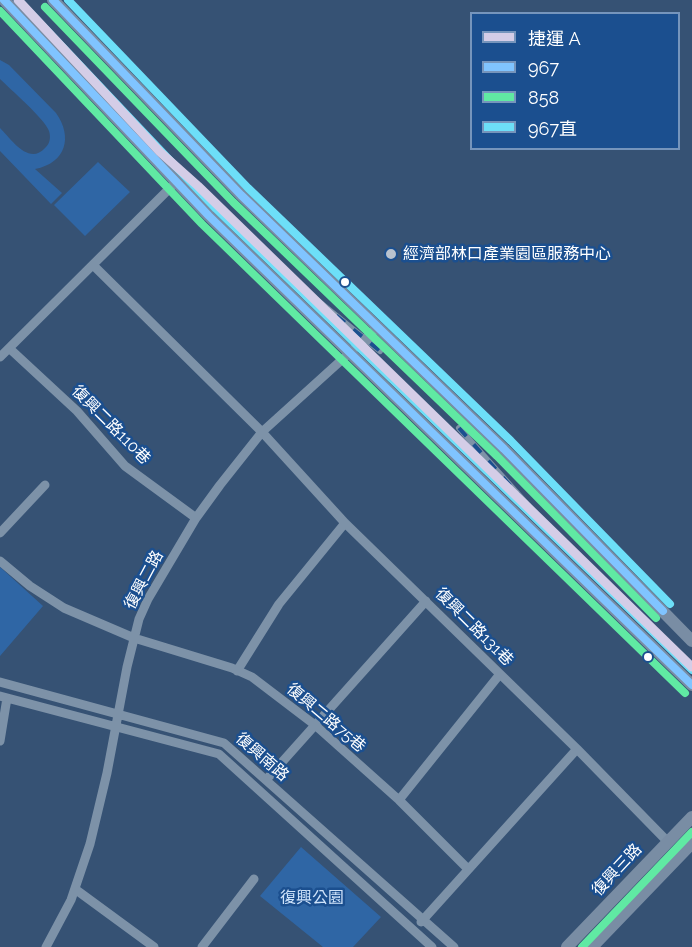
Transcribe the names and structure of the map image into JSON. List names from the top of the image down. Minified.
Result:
{"streets":{"street":["復興二路110巷","復興二路","復興二路131巷","復興二路75巷","復興南路","復興三路"]},"crossings":[["復興二路110巷","復興二路"],["復興二路","復興二路131巷"],["復興二路","復興二路75巷"],["復興二路","復興南路"],["復興二路131巷","復興三路"]],"parks":["復興公園"],"places":["經濟部林口產業園區服務中心"],"lines":["metro line A","transit line 967","transit line 967直","transit line 858"],"legend":["捷運 A","967","858","967直"]}
